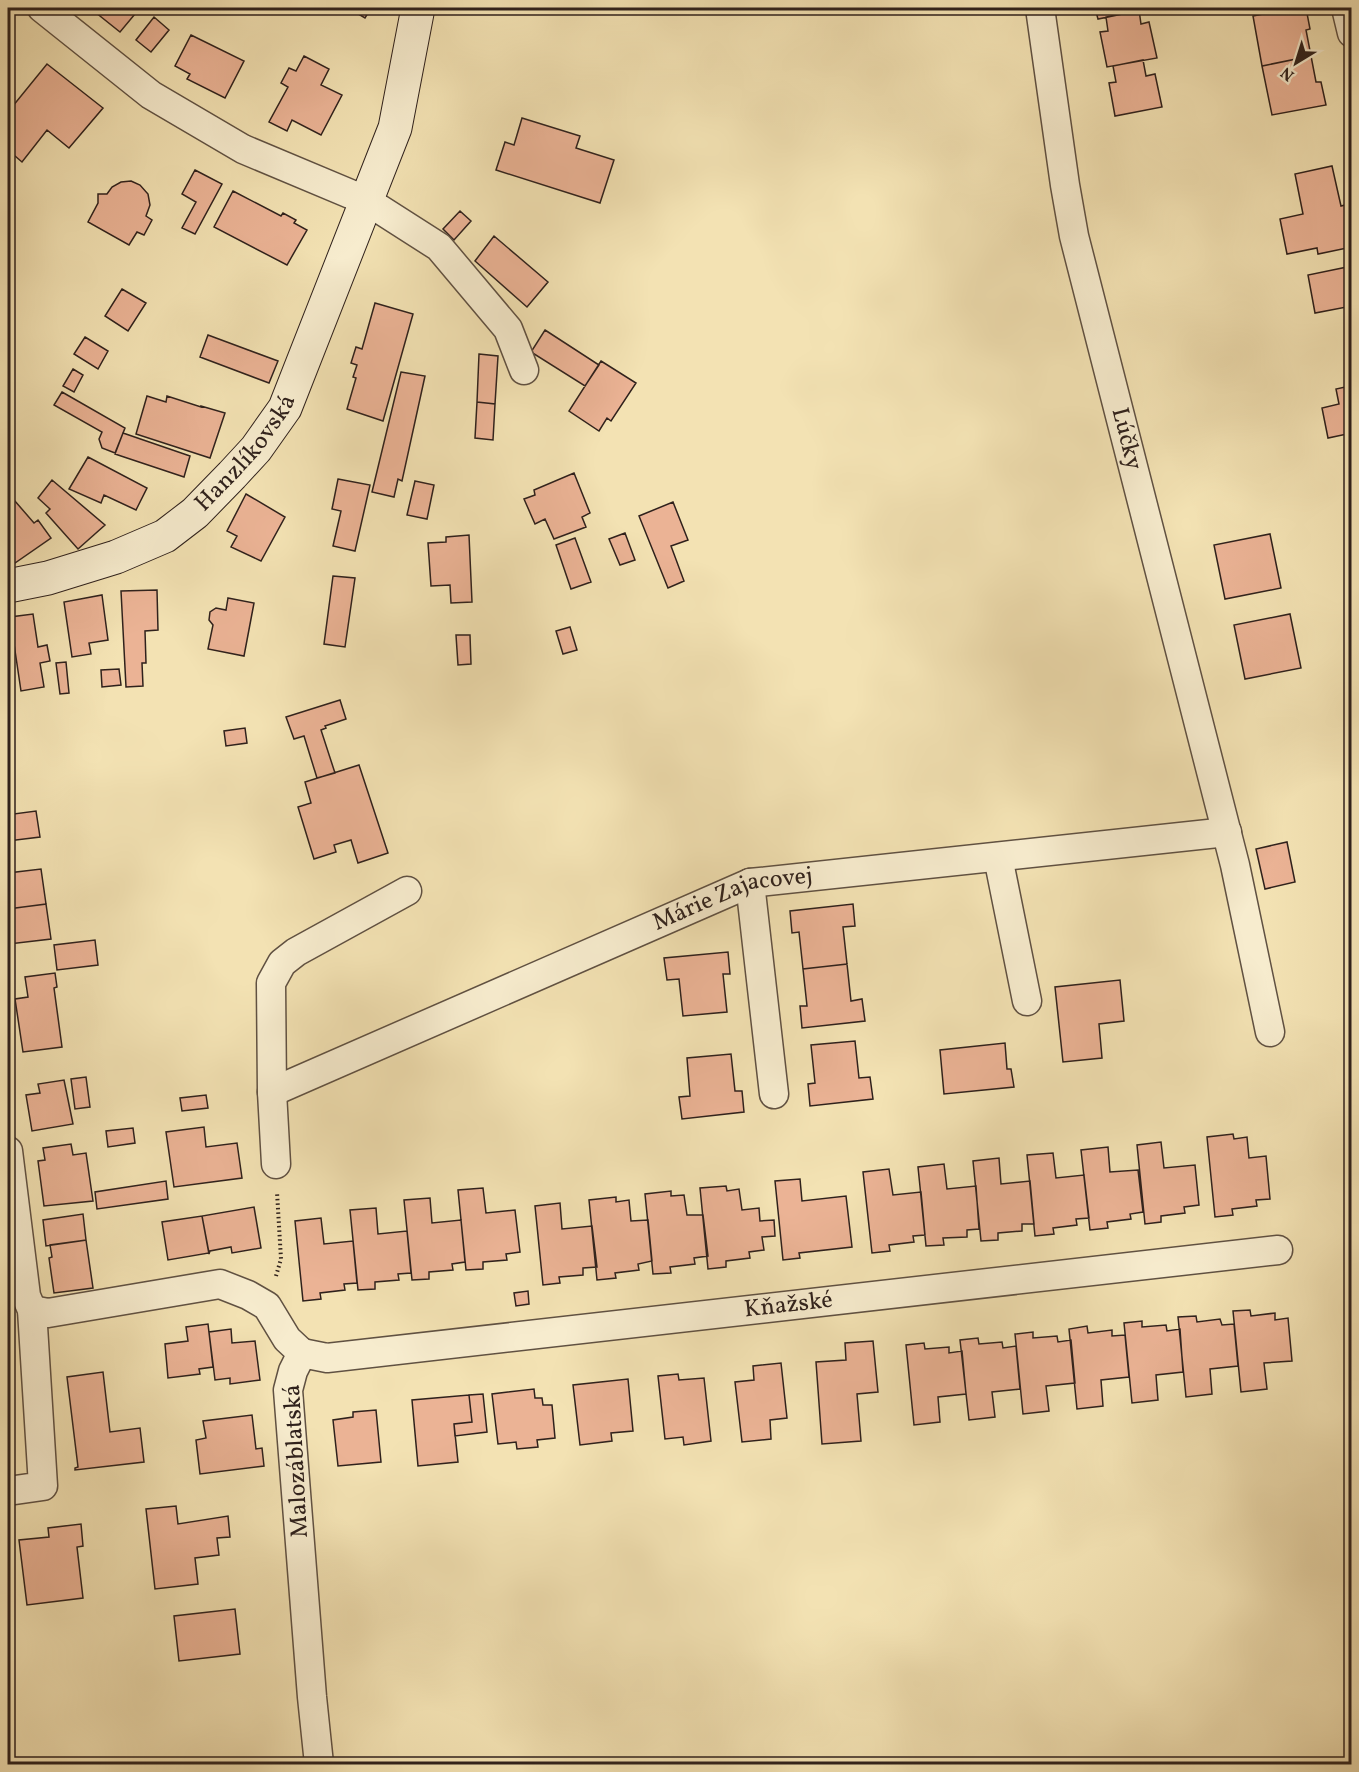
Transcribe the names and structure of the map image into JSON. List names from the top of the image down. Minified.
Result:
{"streets":{"street":["Lúčky","Hanzlíkovská","Márie Zajacovej","Kňažské","Malozáblatská"]},"crossings":[["Lúčky","Márie Zajacovej"],["Kňažské","Malozáblatská"]],"north":"bottom left"}
